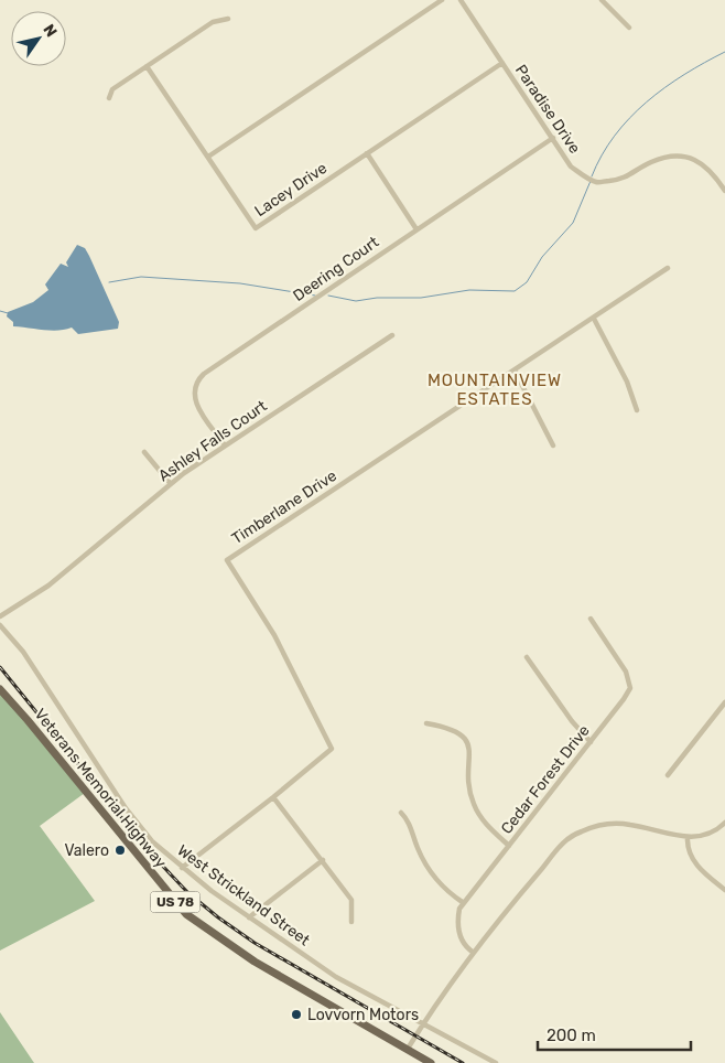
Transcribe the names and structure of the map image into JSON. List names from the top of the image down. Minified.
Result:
{"streets":{"main road":["Veterans Memorial Highway","US 78"],"street":["Paradise Drive","Lacey Drive","Deering Court","Ashley Falls Court","Timberlane Drive","Cedar Forest Drive","West Strickland Street"]},"crossings":[["Paradise Drive","Lacey Drive"],["Paradise Drive","Deering Court"],["Deering Court","Ashley Falls Court"],["Timberlane Drive","West Strickland Street"]],"districts":["MOUNTAINVIEW ESTATES"],"places":["Valero","Lovvorn Motors"],"scale_bar":"200 m","north":"top right"}
